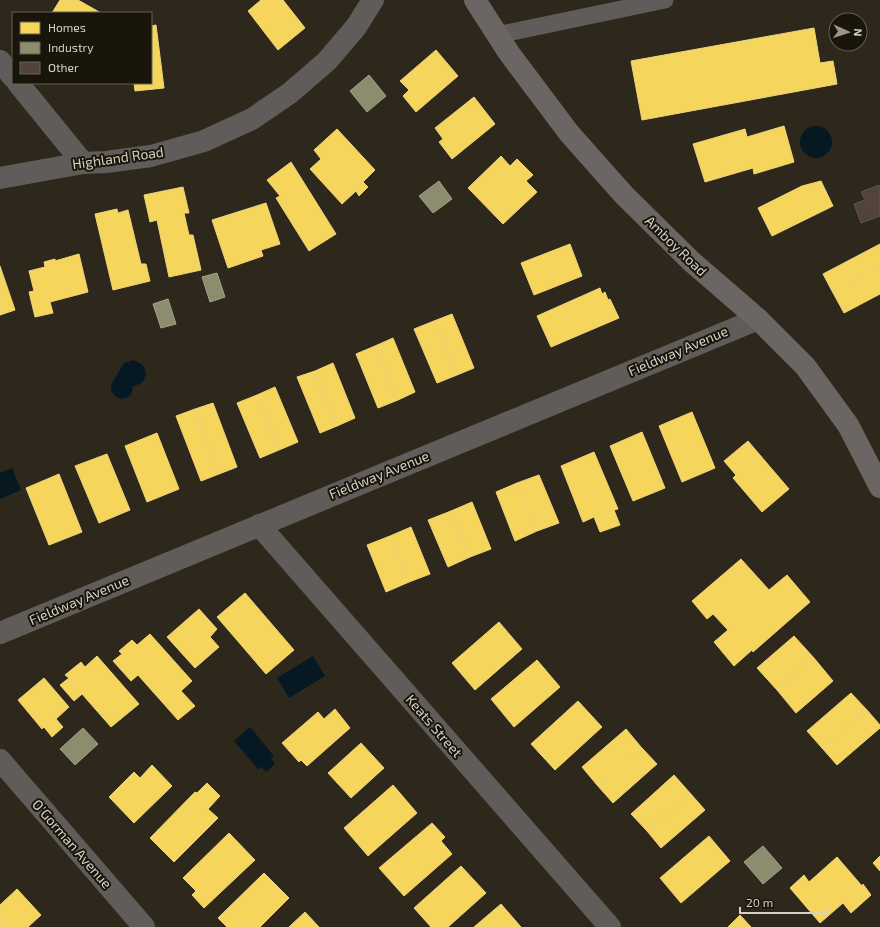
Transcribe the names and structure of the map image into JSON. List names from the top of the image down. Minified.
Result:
{"streets":{"main road":["Amboy Road"],"street":["Highland Road","Fieldway Avenue","Keats Street","O'Gorman Avenue"]},"crossings":[["Amboy Road","Fieldway Avenue"],["Fieldway Avenue","Keats Street"]],"legend":["Homes","Industry","Other"],"scale_bar":"20 m","north":"right"}
